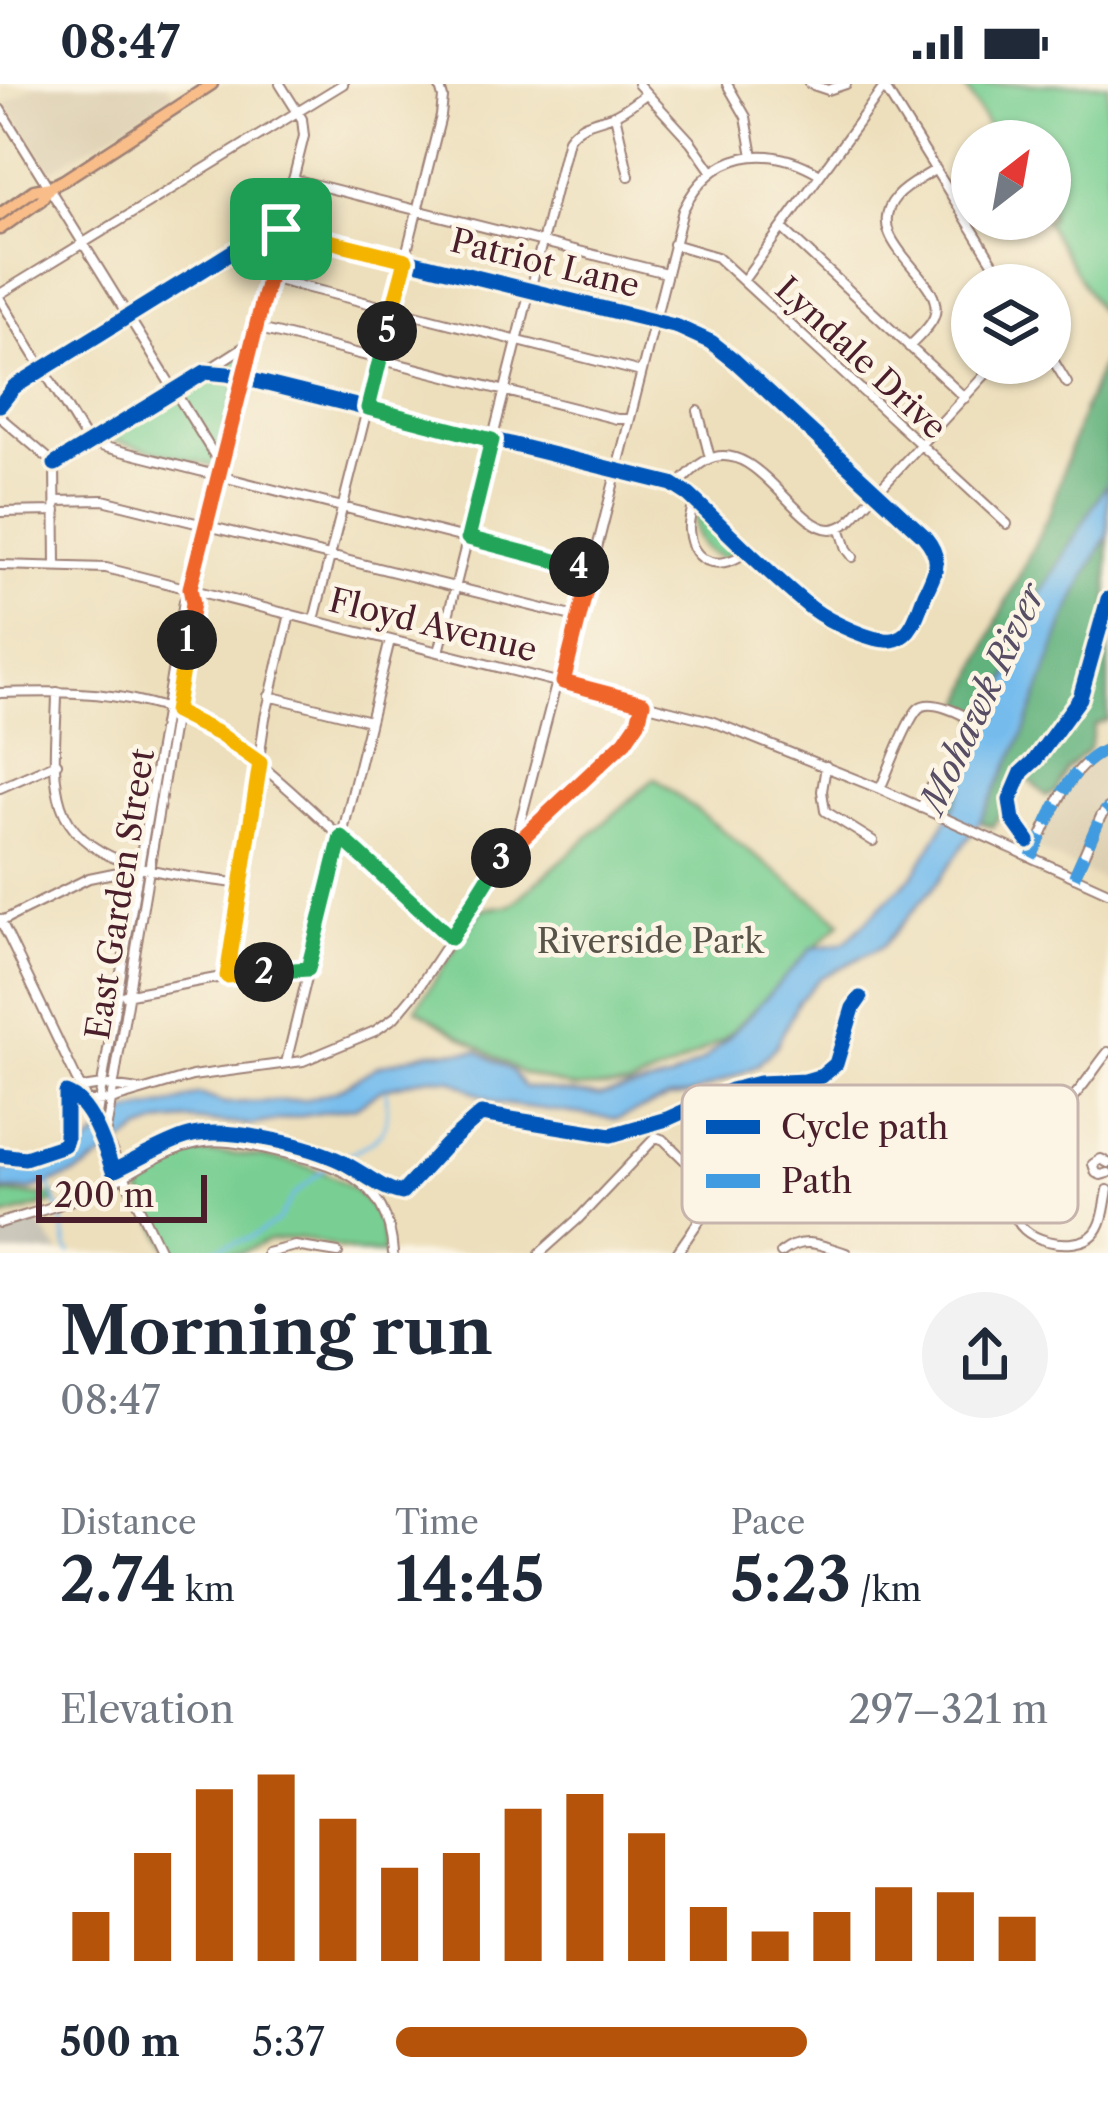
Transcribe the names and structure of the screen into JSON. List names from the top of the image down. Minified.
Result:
{"streets":{"street":["Patriot Lane","Lyndale Drive","Floyd Avenue","East Garden Street"]},"crossings":[["Patriot Lane","East Garden Street"],["Floyd Avenue","East Garden Street"]],"water":["Mohawk River"],"parks":["Riverside Park"],"legend":["Cycle path","Path"],"scale_bar":"200 m","north":"top right","page":{"status":"08:47","pins":["5","4","1","3","2"],"scale":"200 m","heading":["Morning run","08:47"],"stats":[["Distance","2.74 km"],["Time","14:45"],["Pace","5:23 /km"]],"chart":["Elevation","297–321 m"],"list":[{"name":"500 m","note":"5:37"}]}}
